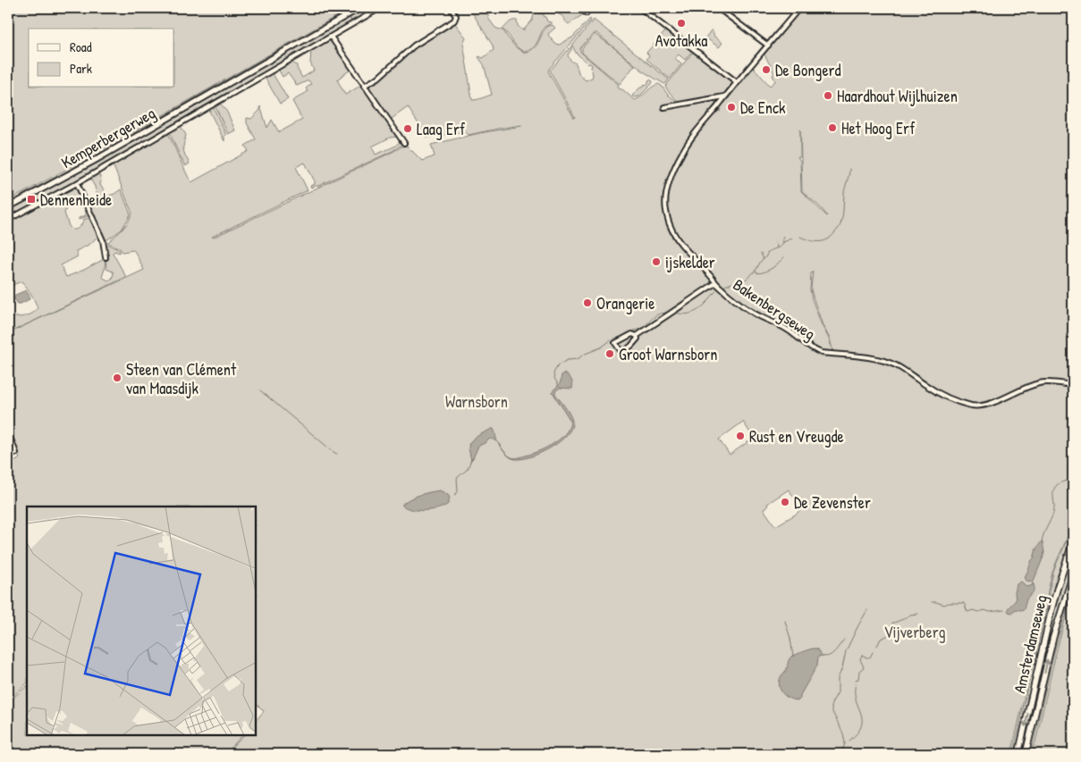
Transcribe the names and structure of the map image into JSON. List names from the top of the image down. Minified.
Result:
{"streets":{"main road":["Kemperbergerweg","Amsterdamseweg"],"street":["Bakenbergseweg"]},"parks":["Warnsborn","Vijverberg"],"places":{"other":["Avotakka","De Bongerd","Haardhout Wijlhuizen","De Enck","Het Hoog Erf","Laag Erf","ijskelder","Orangerie","Groot Warnsborn","Steen van Clément van Maasdijk","Rust en Vreugde","De Zevenster"],"transit":["Dennenheide"]},"legend":["Road","Park"]}
